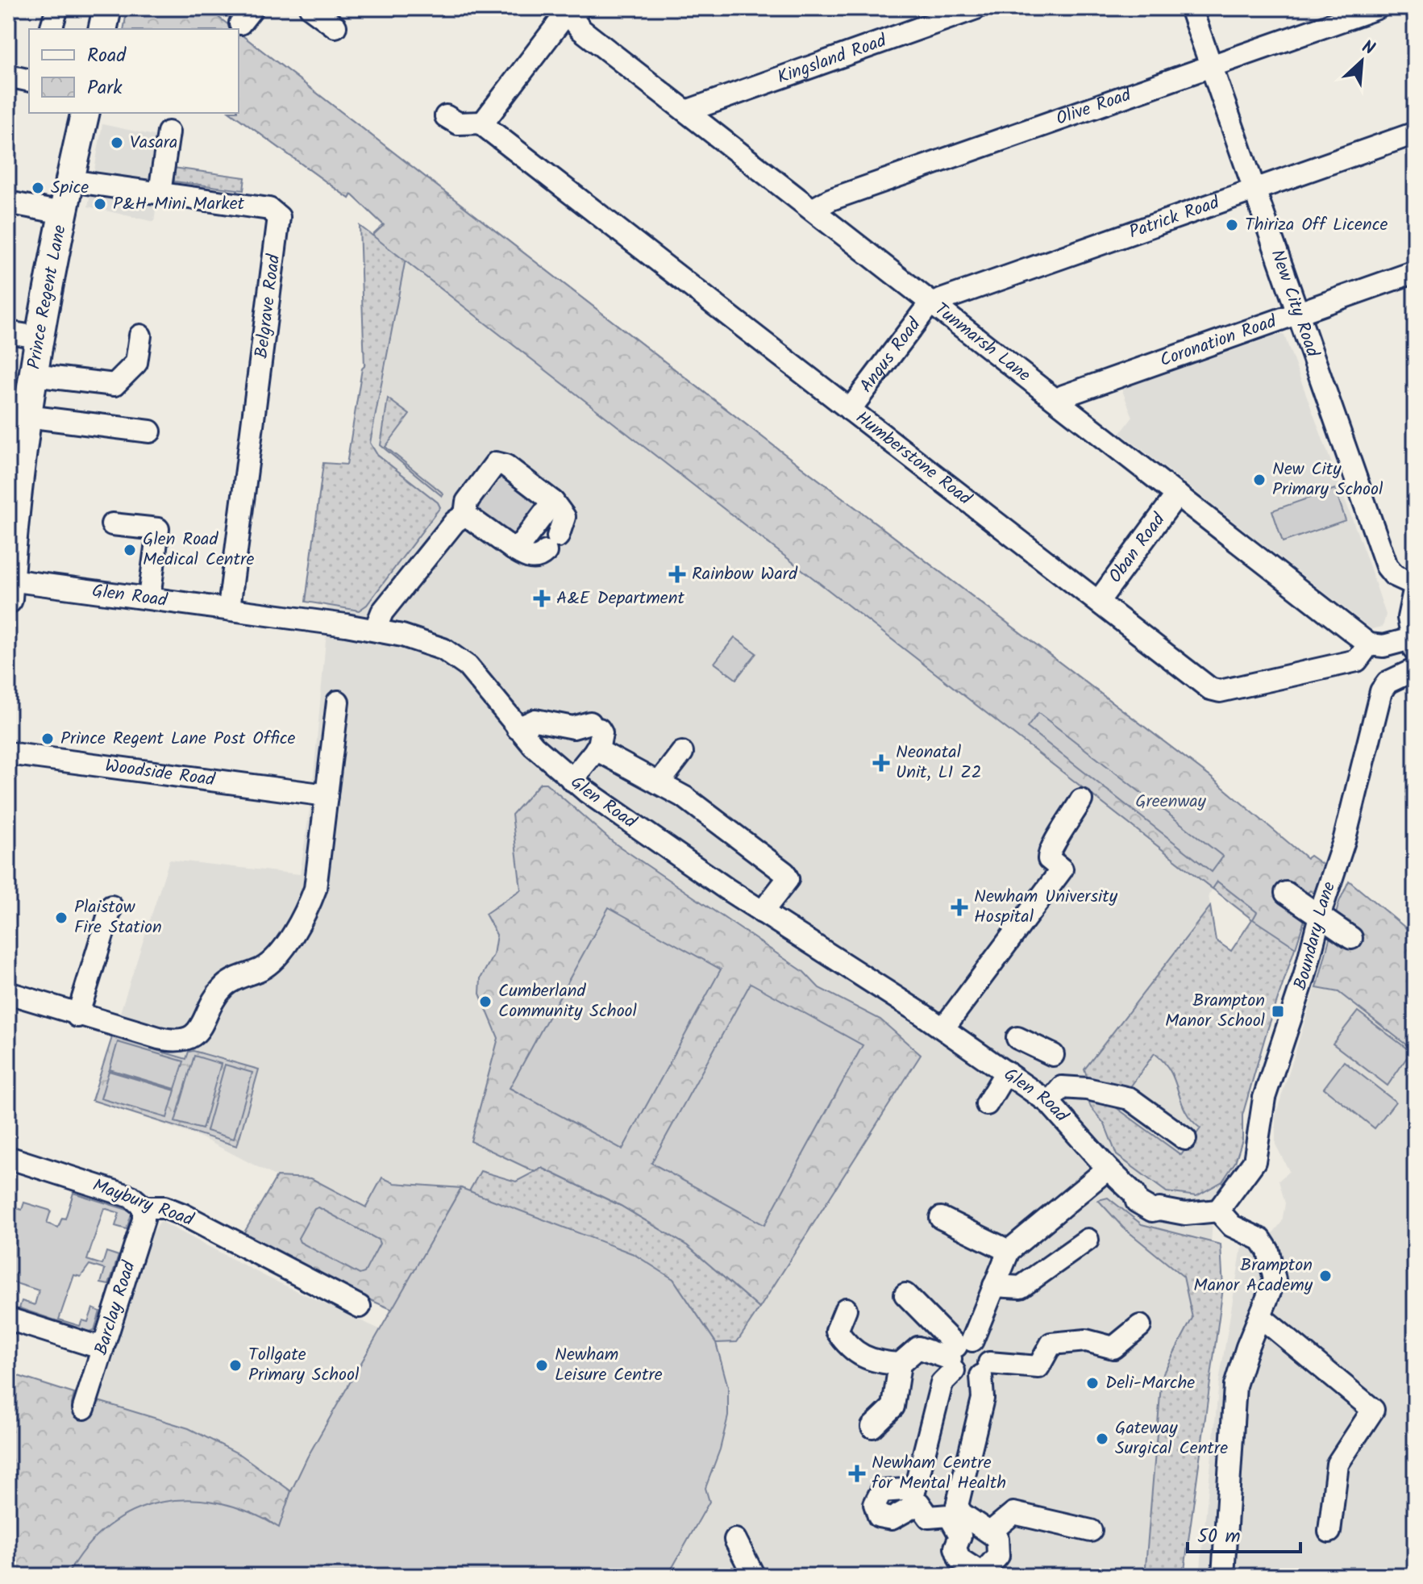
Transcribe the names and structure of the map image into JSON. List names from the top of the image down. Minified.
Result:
{"streets":{"main road":["Prince Regent Lane"],"street":["Kingsland Road","Olive Road","Patrick Road","New City Road","Belgrave Road","Coronation Road","Tunmarsh Lane","Angus Road","Humberstone Road","Oban Road","Glen Road","Woodside Road","Boundary Lane","Maybury Road","Barclay Road"]},"crossings":[["Kingsland Road","Tunmarsh Lane"],["Olive Road","New City Road"],["Olive Road","Tunmarsh Lane"],["Patrick Road","New City Road"],["Patrick Road","Tunmarsh Lane"],["Patrick Road","Angus Road"],["Prince Regent Lane","Belgrave Road"],["Prince Regent Lane","Glen Road"],["New City Road","Coronation Road"],["Belgrave Road","Glen Road"],["Coronation Road","Tunmarsh Lane"],["Tunmarsh Lane","Angus Road"],["Tunmarsh Lane","Humberstone Road"],["Tunmarsh Lane","Oban Road"],["Angus Road","Humberstone Road"],["Humberstone Road","Oban Road"],["Glen Road","Boundary Lane"],["Maybury Road","Barclay Road"]],"parks":["Greenway"],"places":{"other":["Vasara","Spice","P&H Mini Market","Thiriza Off Licence","New City Primary School","Glen Road Medical Centre","Prince Regent Lane Post Office","Plaistow Fire Station","Cumberland Community School","Brampton Manor Academy","Tollgate Primary School","Newham Leisure Centre","Deli-Marche","Gateway Surgical Centre"],"health":["Rainbow Ward","A&E Department","Neonatal Unit, L1 Z2","Newham University Hospital","Newham Centre for Mental Health"],"transit":["Brampton Manor School"]},"legend":["Road","Park"],"scale_bar":"50 m","north":"top right"}
